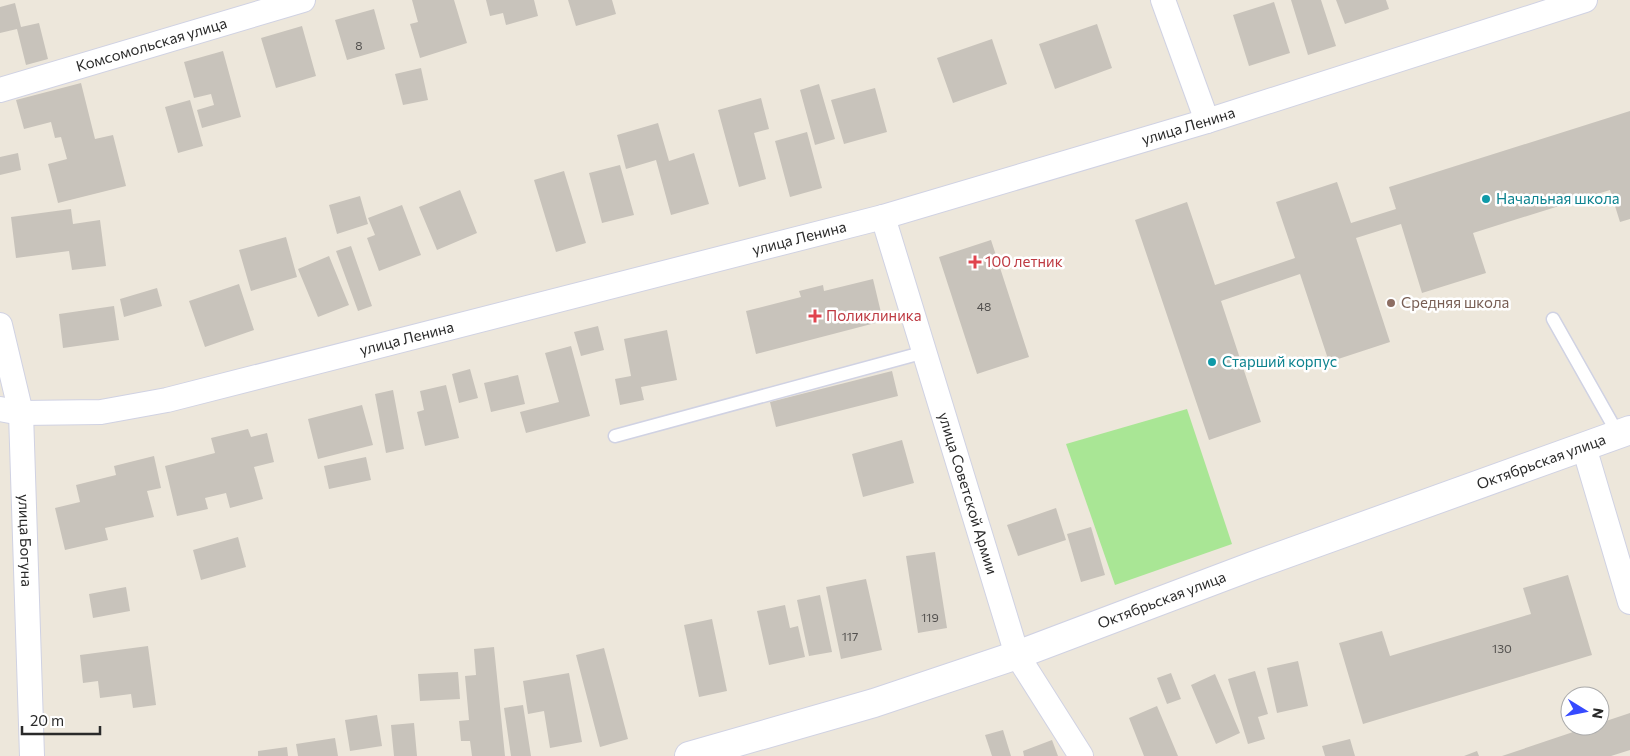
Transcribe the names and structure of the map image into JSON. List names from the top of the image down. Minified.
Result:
{"streets":{"street":["Комсомольская улица","улица Ленина","Октябрьская улица","улица Советской Армии","улица Богуна"]},"crossings":[["улица Ленина","улица Советской Армии"],["улица Ленина","улица Богуна"],["Октябрьская улица","улица Советской Армии"]],"places":{"other":["Начальная школа","Средняя школа","Старший корпус"],"health":["100 летник","Поликлиника"]},"house_numbers":["8","48","119","117","130"],"scale_bar":"20 m","north":"right"}
